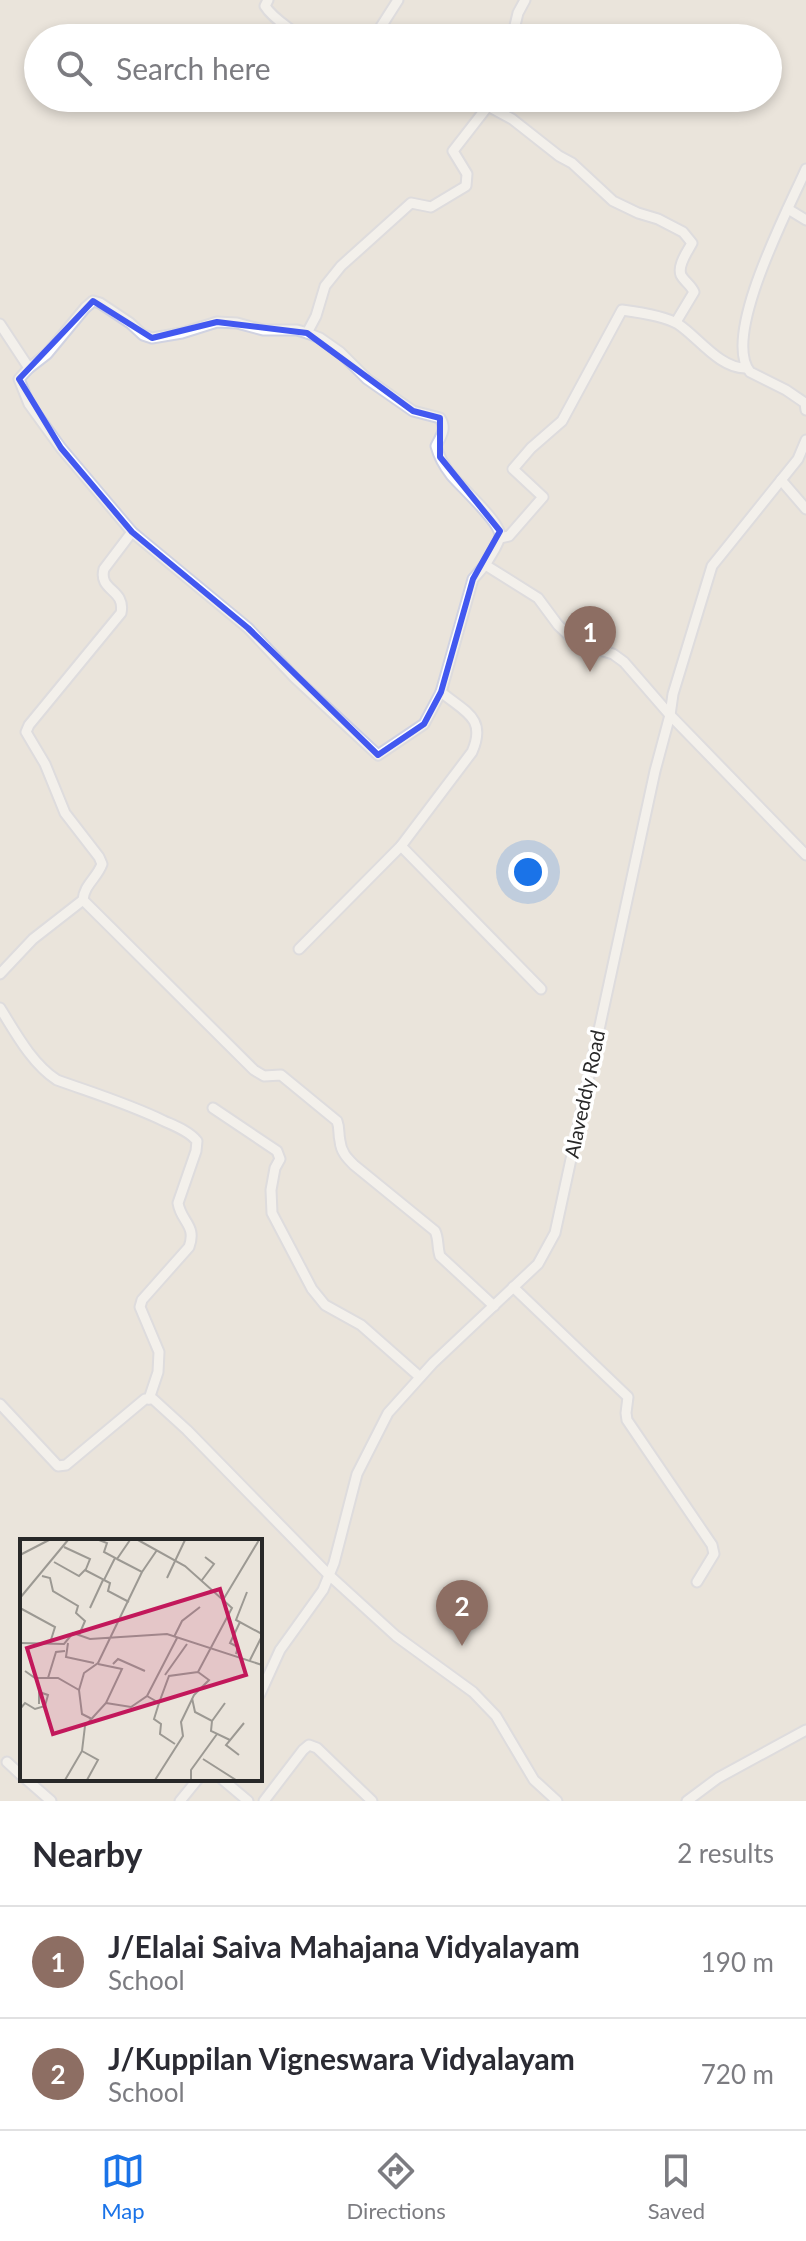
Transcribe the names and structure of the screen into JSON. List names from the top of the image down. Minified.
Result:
{"streets":{"street":["Alaveddy Road"]},"page":{"search":"Search here","pins":["1","2"],"heading":["Nearby","2 results"],"list":[{"mark":"1","name":"J/Elalai Saiva Mahajana Vidyalayam","note":"School","value":"190 m"},{"mark":"2","name":"J/Kuppilan Vigneswara Vidyalayam","note":"School","value":"720 m"}],"nav":["Map","Directions","Saved"]}}
